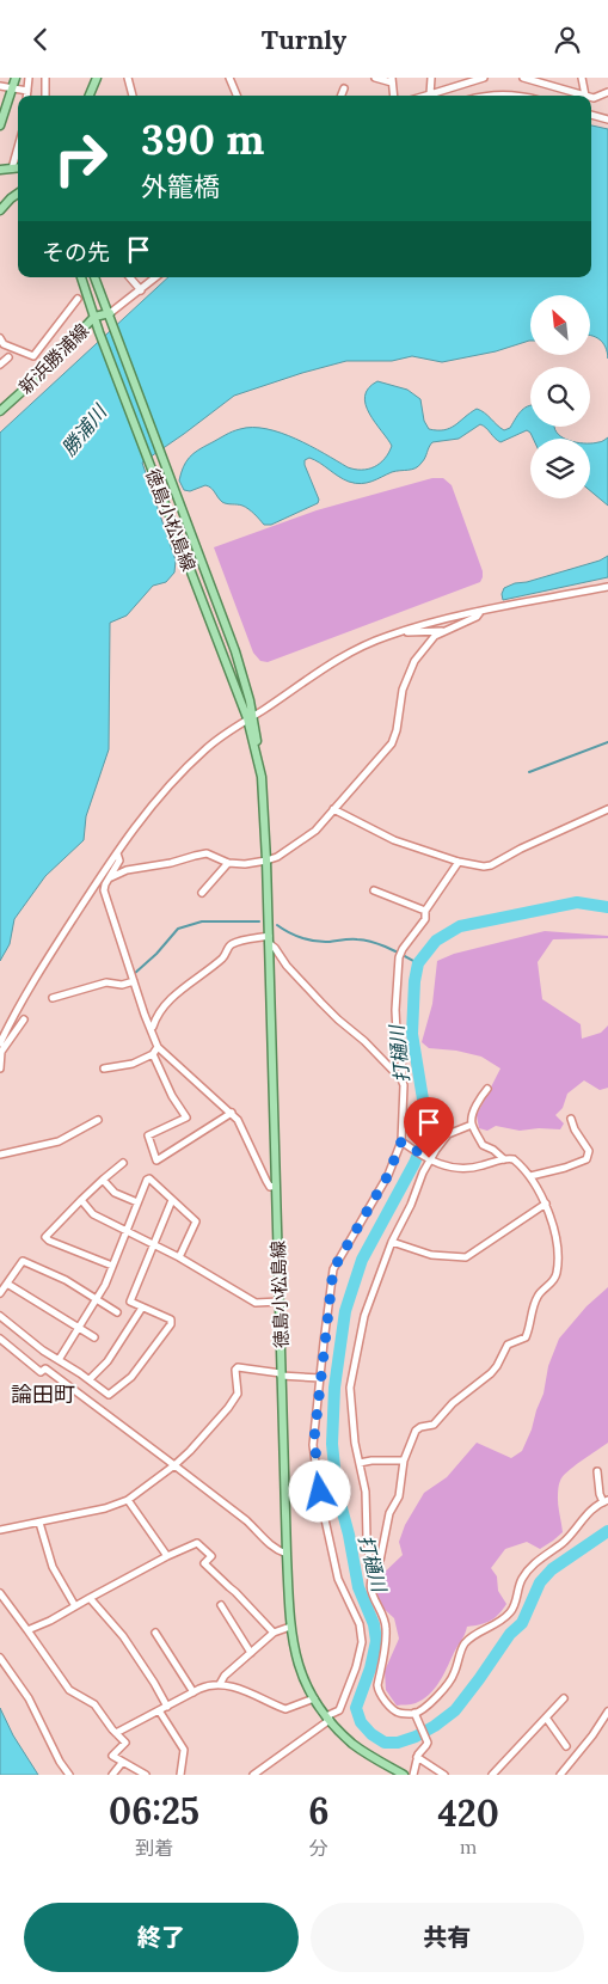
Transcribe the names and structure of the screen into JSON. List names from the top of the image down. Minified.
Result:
{"streets":{"main road":["新浜勝浦線","徳島小松島線"]},"crossings":[["新浜勝浦線","徳島小松島線"]],"districts":["論田町"],"water":["勝浦川","打樋川"],"north":"top left","page":{"header":"Turnly","turn":["390 m","外籠橋"],"then":"その先","eta":["06:25","到着","6","分","420","m"],"buttons":["終了","共有"]}}
